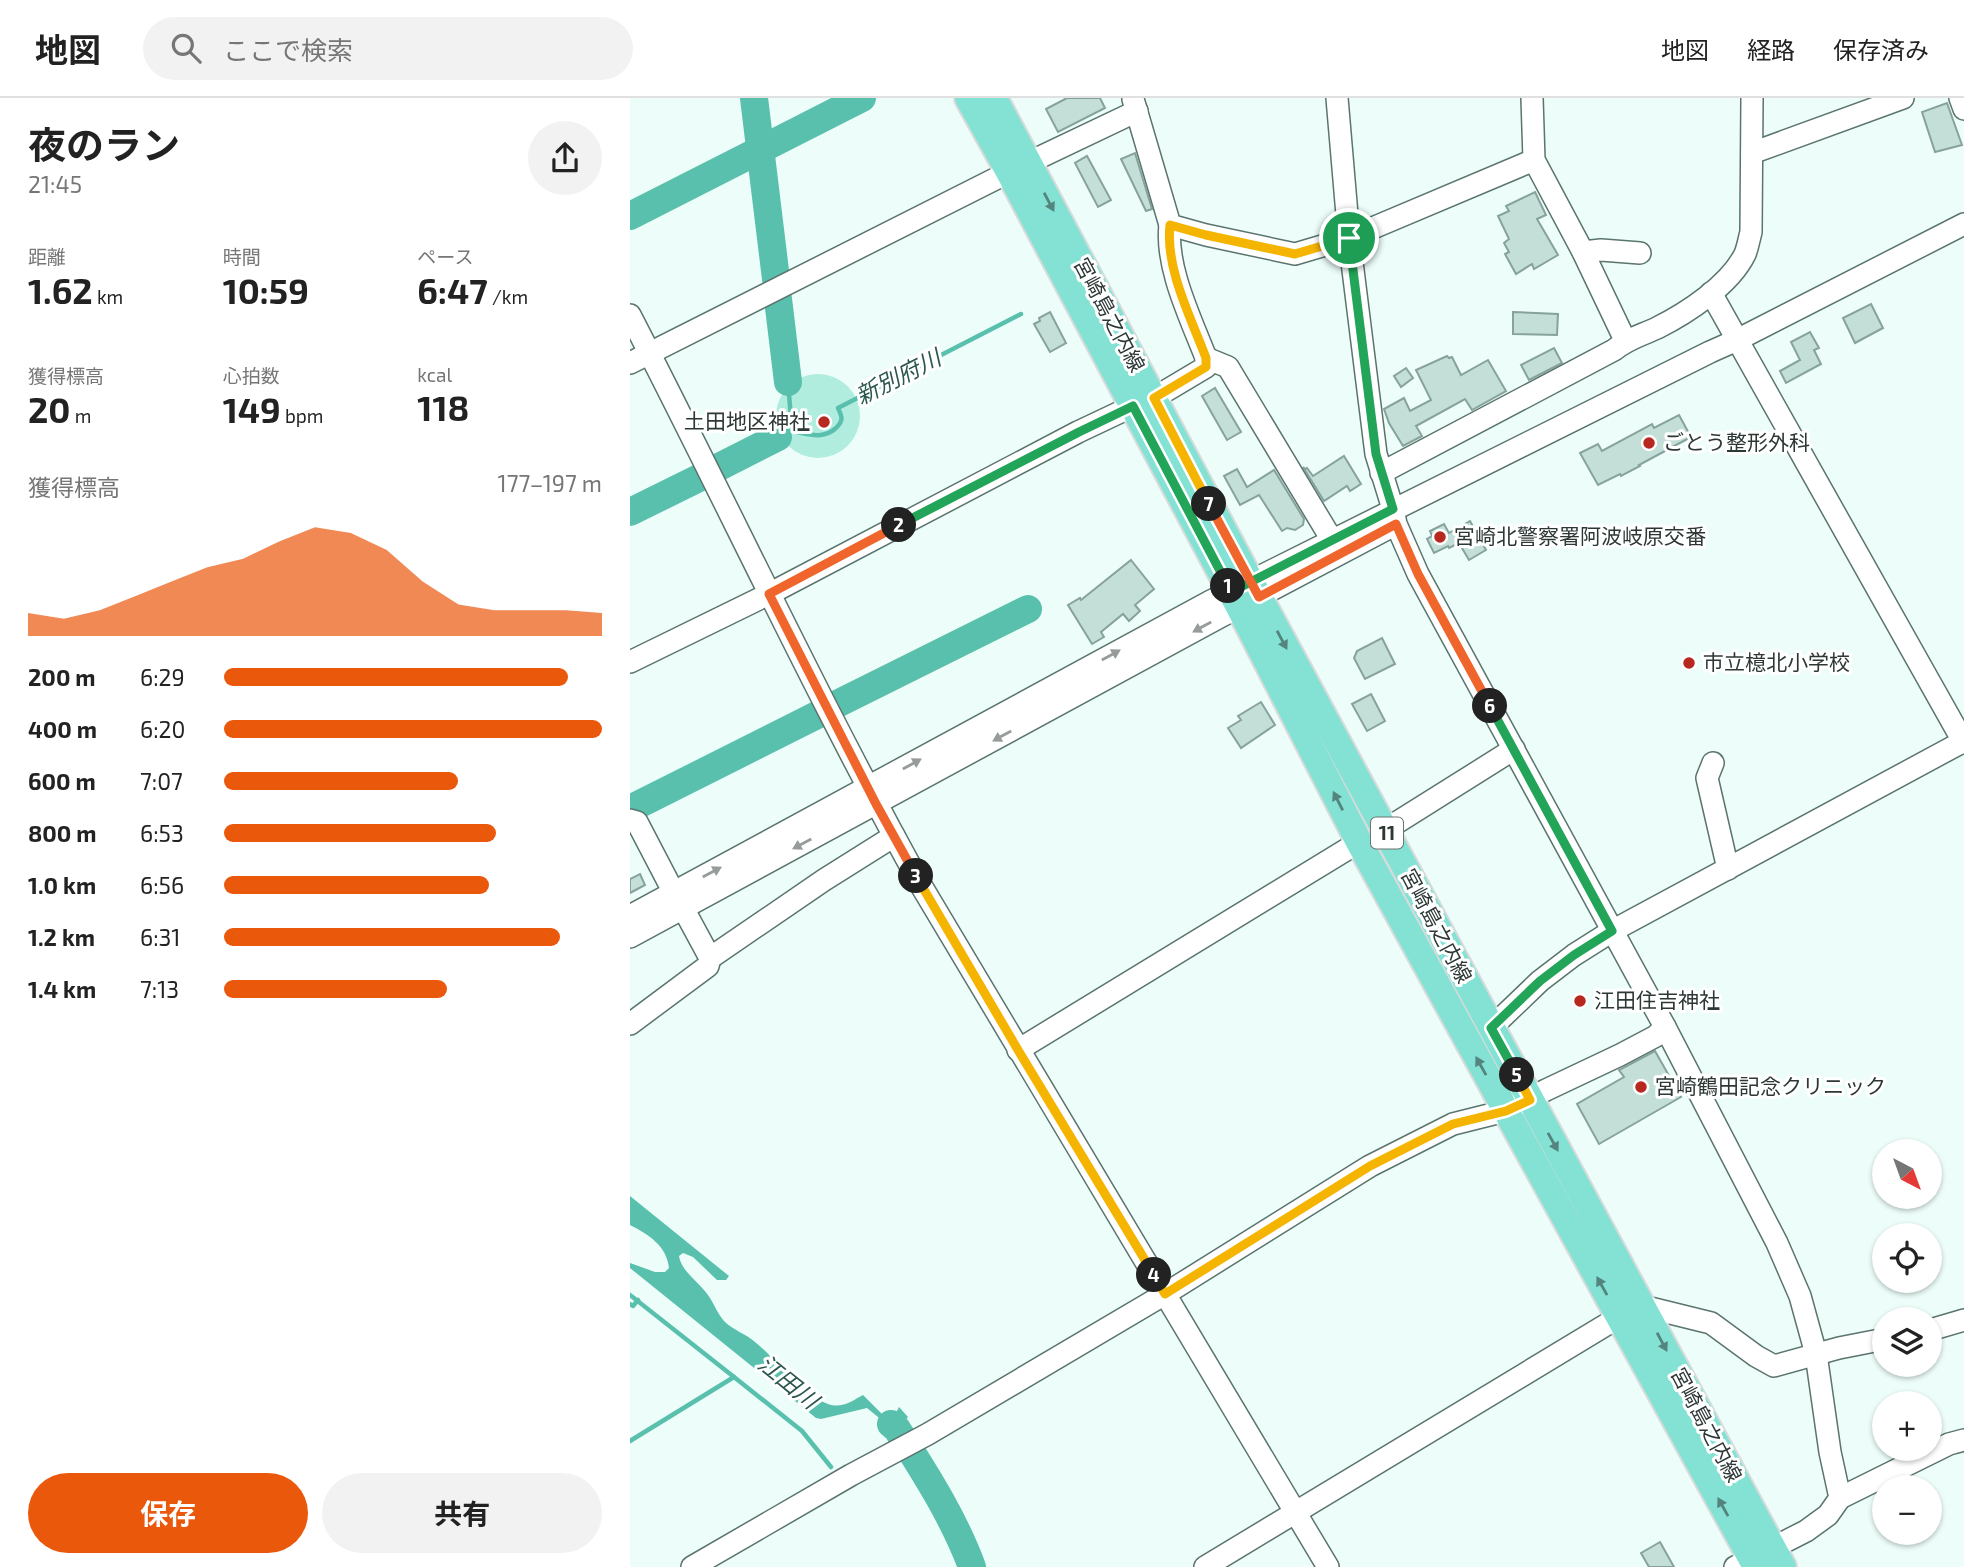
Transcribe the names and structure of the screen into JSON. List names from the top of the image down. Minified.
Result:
{"streets":{"main road":["宮崎島之内線","11"]},"water":["新別府川","江田川"],"places":["土田地区神社","ごとう整形外科","宮崎北警察署阿波岐原交番","市立檍北小学校","江田住吉神社","宮崎鶴田記念クリニック"],"north":"bottom right","page":{"header":"地図","search":"ここで検索","nav":["地図","経路","保存済み"],"heading":["夜のラン","21:45"],"stats":[["距離","1.62 km"],["時間","10:59"],["ペース","6:47 /km"],["獲得標高","20 m"],["心拍数","149 bpm"],["kcal","118"]],"chart":["獲得標高","177–197 m"],"pins":["7","2","1","6","3","5","4"],"list":[{"name":"200 m","note":"6:29"},{"name":"400 m","note":"6:20"},{"name":"600 m","note":"7:07"},{"name":"800 m","note":"6:53"},{"name":"1.0 km","note":"6:56"},{"name":"1.2 km","note":"6:31"},{"name":"1.4 km","note":"7:13"}],"map_buttons":["+","−"],"buttons":["保存","共有"]}}
